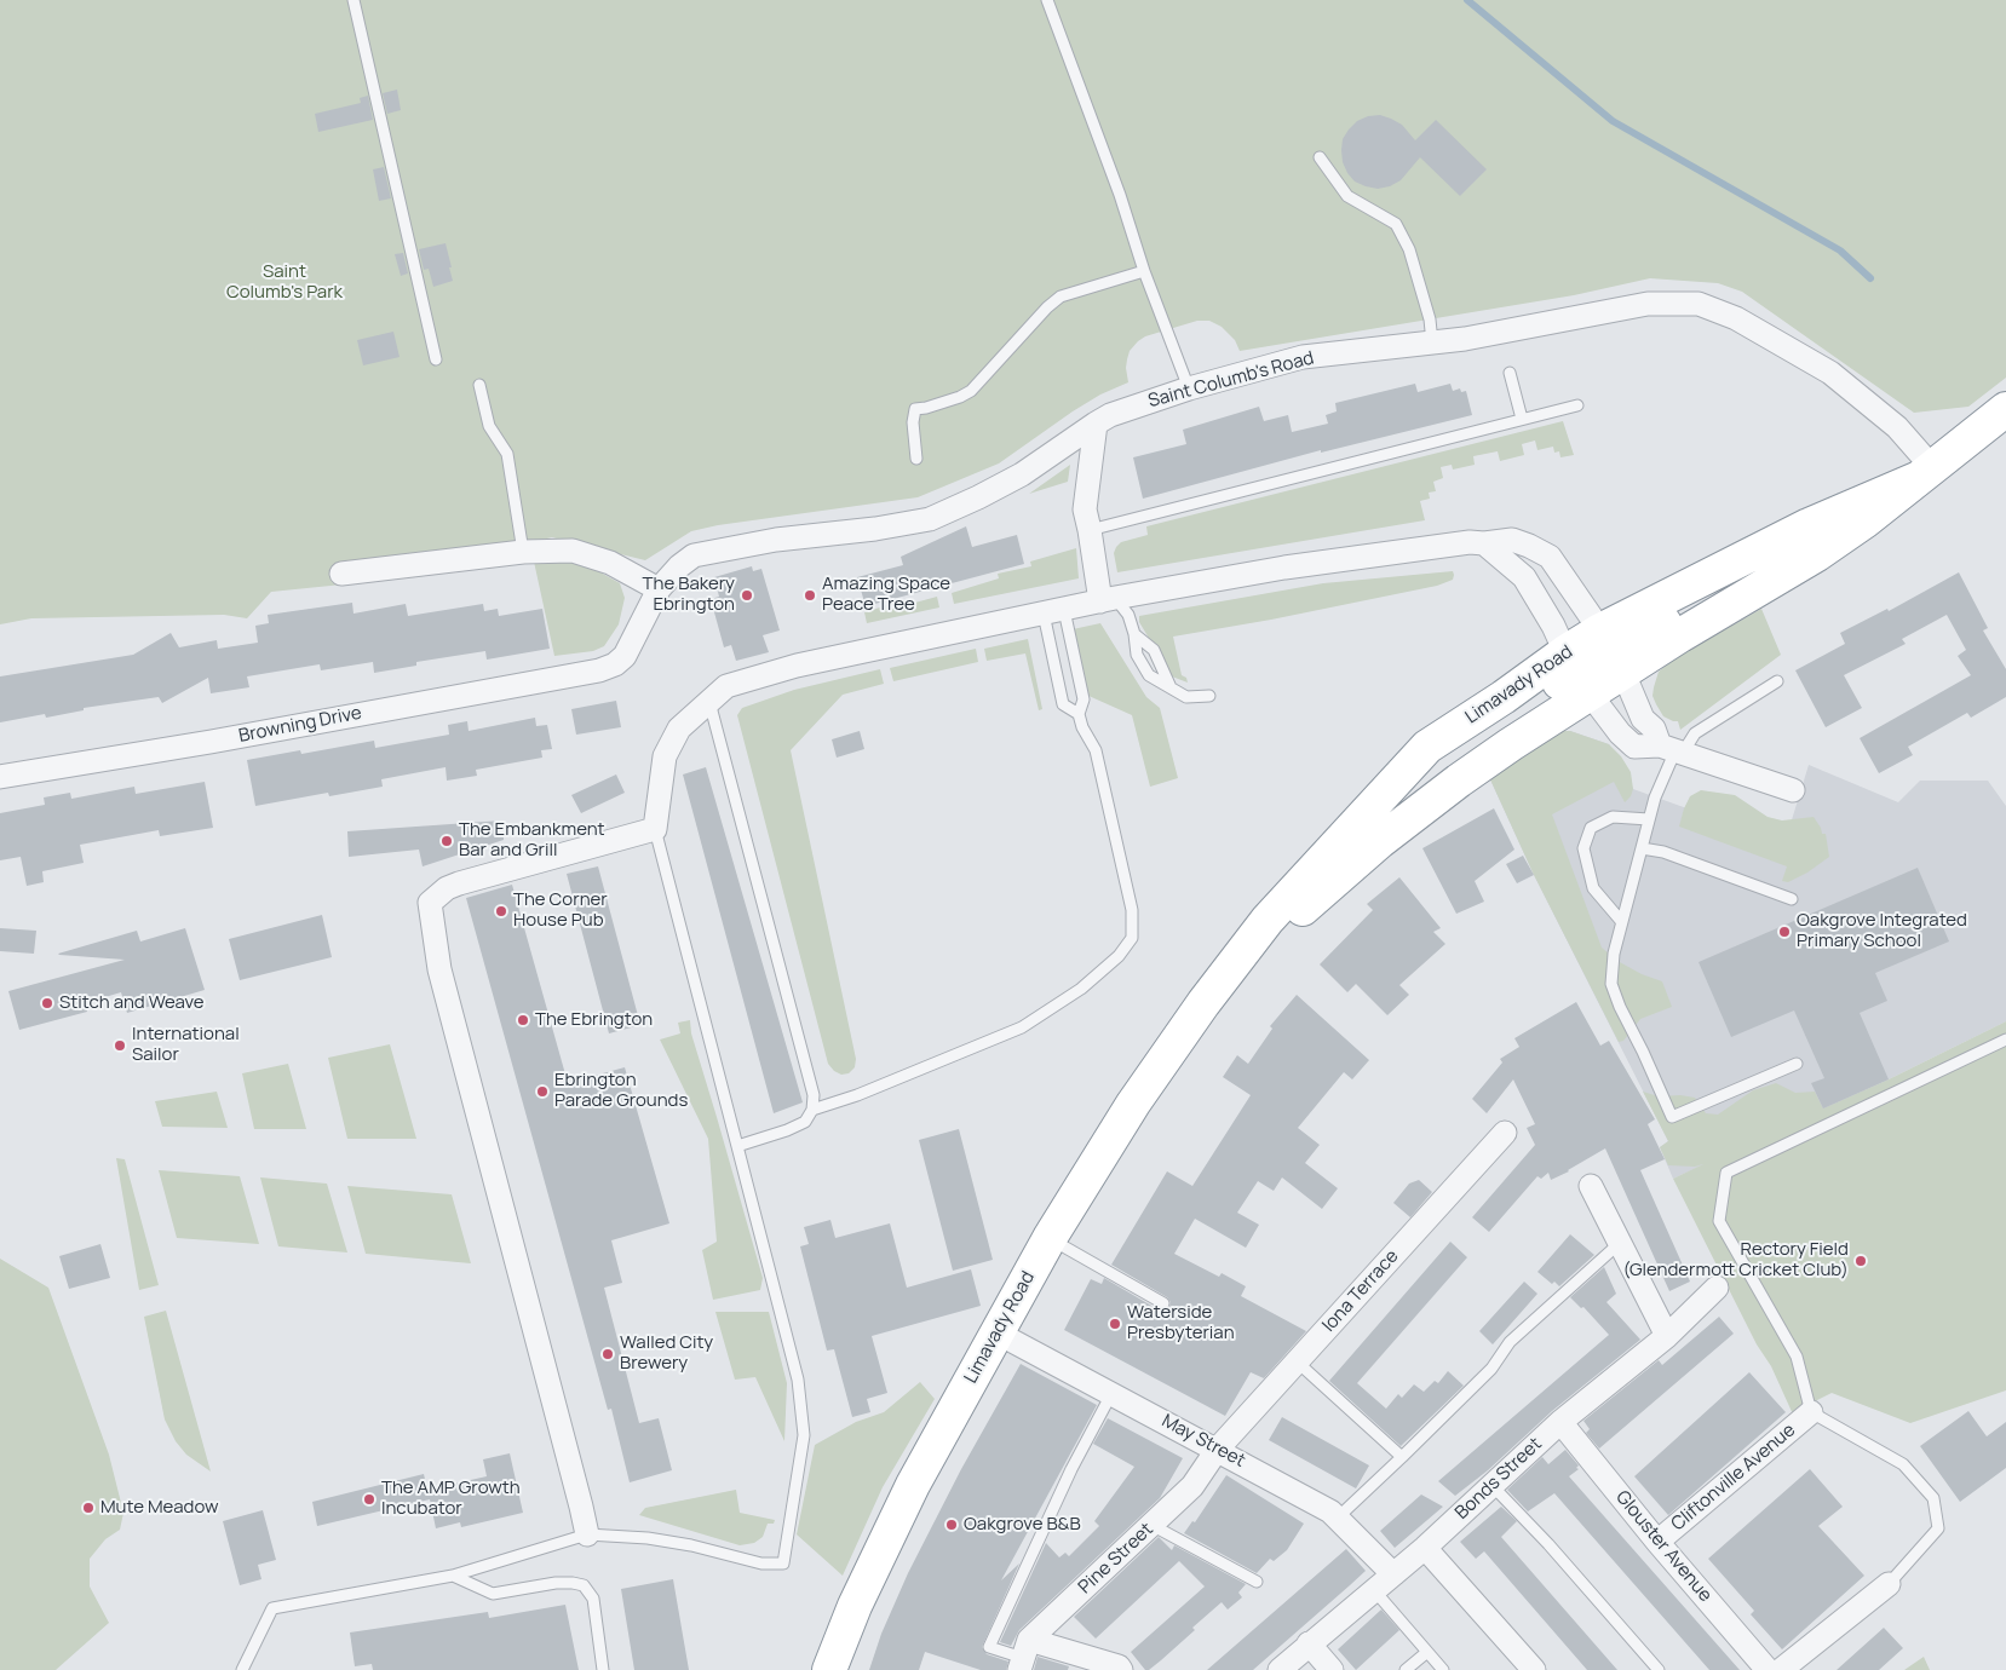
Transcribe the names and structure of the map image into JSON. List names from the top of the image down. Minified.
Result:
{"streets":{"highway":["Limavady Road"],"street":["Saint Columb's Road","Browning Drive","Iona Terrace","May Street","Cliftonville Avenue","Bonds Street","Glouster Avenue","Pine Street"]},"crossings":[["Saint Columb's Road","Limavady Road"],["Saint Columb's Road","Browning Drive"],["Limavady Road","May Street"],["Iona Terrace","May Street"],["Iona Terrace","Pine Street"],["May Street","Bonds Street"],["May Street","Pine Street"],["Cliftonville Avenue","Glouster Avenue"],["Bonds Street","Glouster Avenue"]],"parks":["Saint Columb's Park"],"places":["The Bakery Ebrington","Amazing Space Peace Tree","The Embankment Bar and Grill","The Corner House Pub","Oakgrove Integrated Primary School","Stitch and Weave","The Ebrington","International Sailor","Ebrington Parade Grounds","Rectory Field (Glendermott Cricket Club)","Waterside Presbyterian","Walled City Brewery","The AMP Growth Incubator","Mute Meadow","Oakgrove B&B"]}
